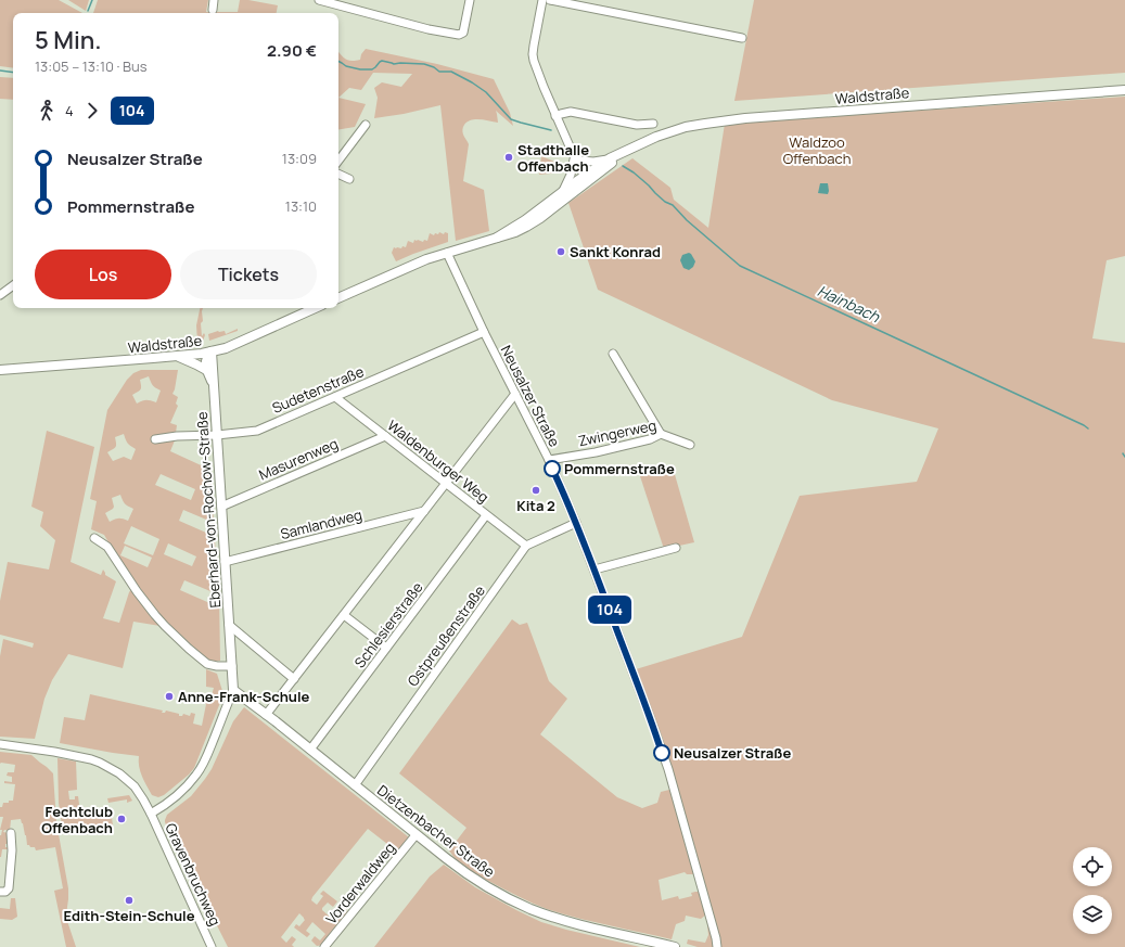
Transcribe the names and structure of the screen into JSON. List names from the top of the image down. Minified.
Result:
{"streets":{"main road":["Waldstraße","Eberhard-von-Rochow-Straße","Dietzenbacher Straße"],"street":["Sudetenstraße","Neusalzer Straße","Zwingerweg","Masurenweg","Waldenburger Weg","Samlandweg","Schlesierstraße","Ostpreußenstraße","Gravenbruchweg","Vorderwaldweg"]},"crossings":[["Waldstraße","Neusalzer Straße"],["Waldstraße","Eberhard-von-Rochow-Straße"],["Sudetenstraße","Neusalzer Straße"],["Sudetenstraße","Waldenburger Weg"],["Sudetenstraße","Eberhard-von-Rochow-Straße"],["Neusalzer Straße","Zwingerweg"],["Neusalzer Straße","Ostpreußenstraße"],["Masurenweg","Waldenburger Weg"],["Masurenweg","Eberhard-von-Rochow-Straße"],["Waldenburger Weg","Schlesierstraße"],["Waldenburger Weg","Ostpreußenstraße"],["Eberhard-von-Rochow-Straße","Samlandweg"],["Eberhard-von-Rochow-Straße","Dietzenbacher Straße"],["Eberhard-von-Rochow-Straße","Gravenbruchweg"],["Schlesierstraße","Dietzenbacher Straße"],["Ostpreußenstraße","Dietzenbacher Straße"],["Dietzenbacher Straße","Vorderwaldweg"]],"water":["Hainbach"],"parks":["Waldzoo Offenbach"],"places":["Stadthalle Offenbach","Sankt Konrad","Pommernstraße","Kita 2","Anne-Frank-Schule","Neusalzer Straße","Fechtclub Offenbach","Edith-Stein-Schule"],"lines":["bus line 104"],"page":{"on_map":"104","heading":["5 Min.","13:05 – 13:10 · Bus","2.90 €"],"legs":["4","104"],"list":[{"name":"Neusalzer Straße","value":"13:09"},{"name":"Pommernstraße","value":"13:10"}],"buttons":["Los","Tickets"]}}
